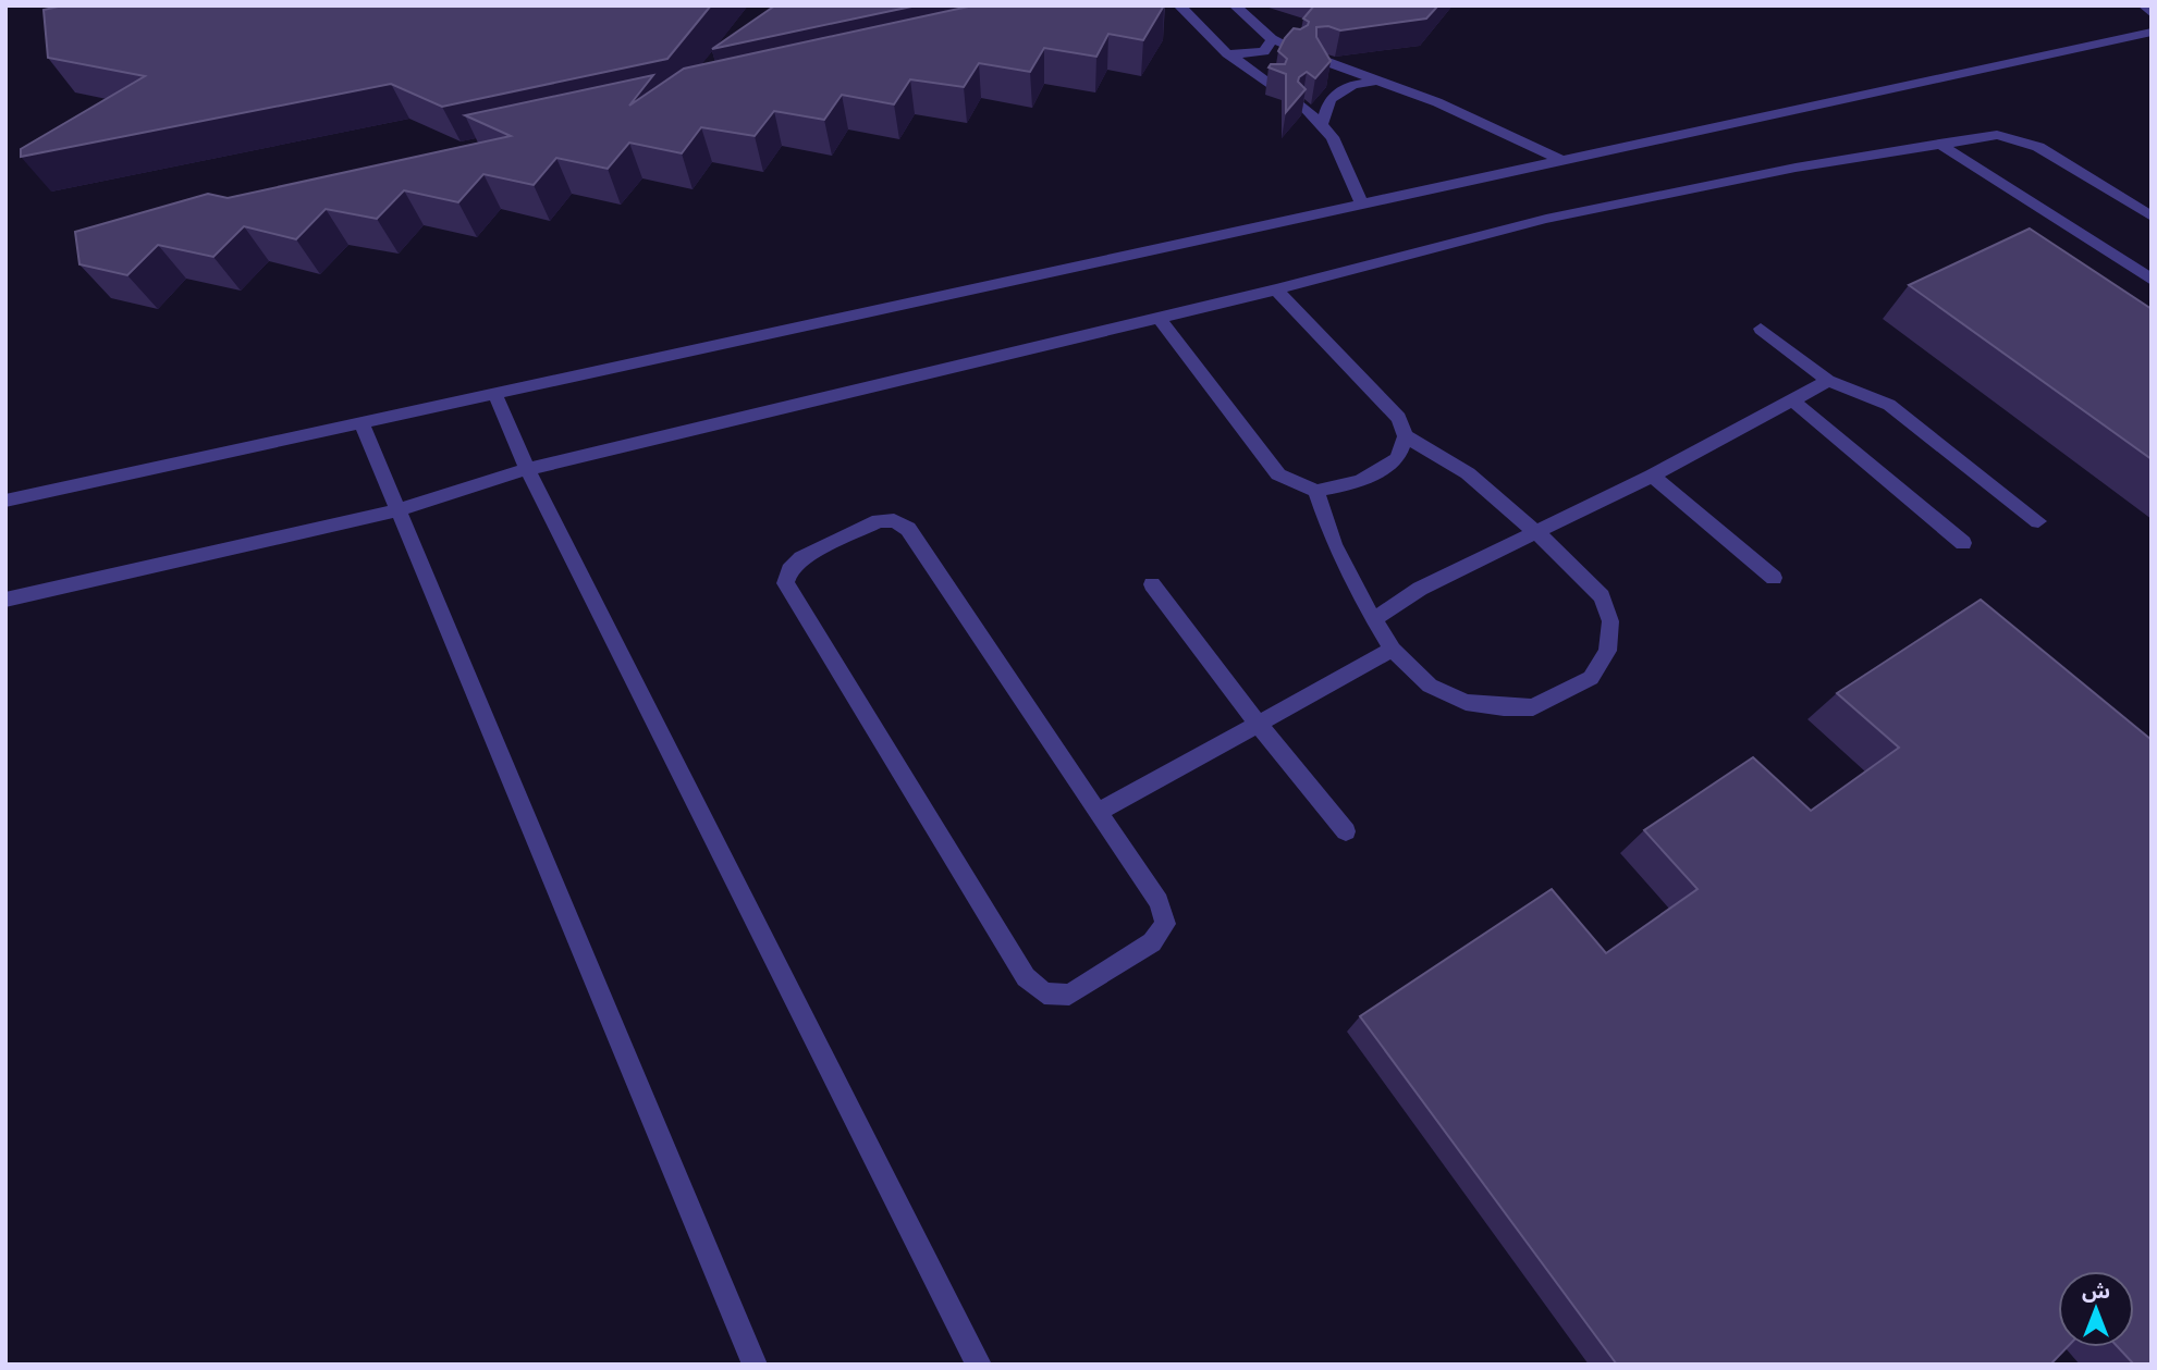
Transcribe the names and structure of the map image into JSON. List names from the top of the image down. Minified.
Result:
{"north":"top"}
